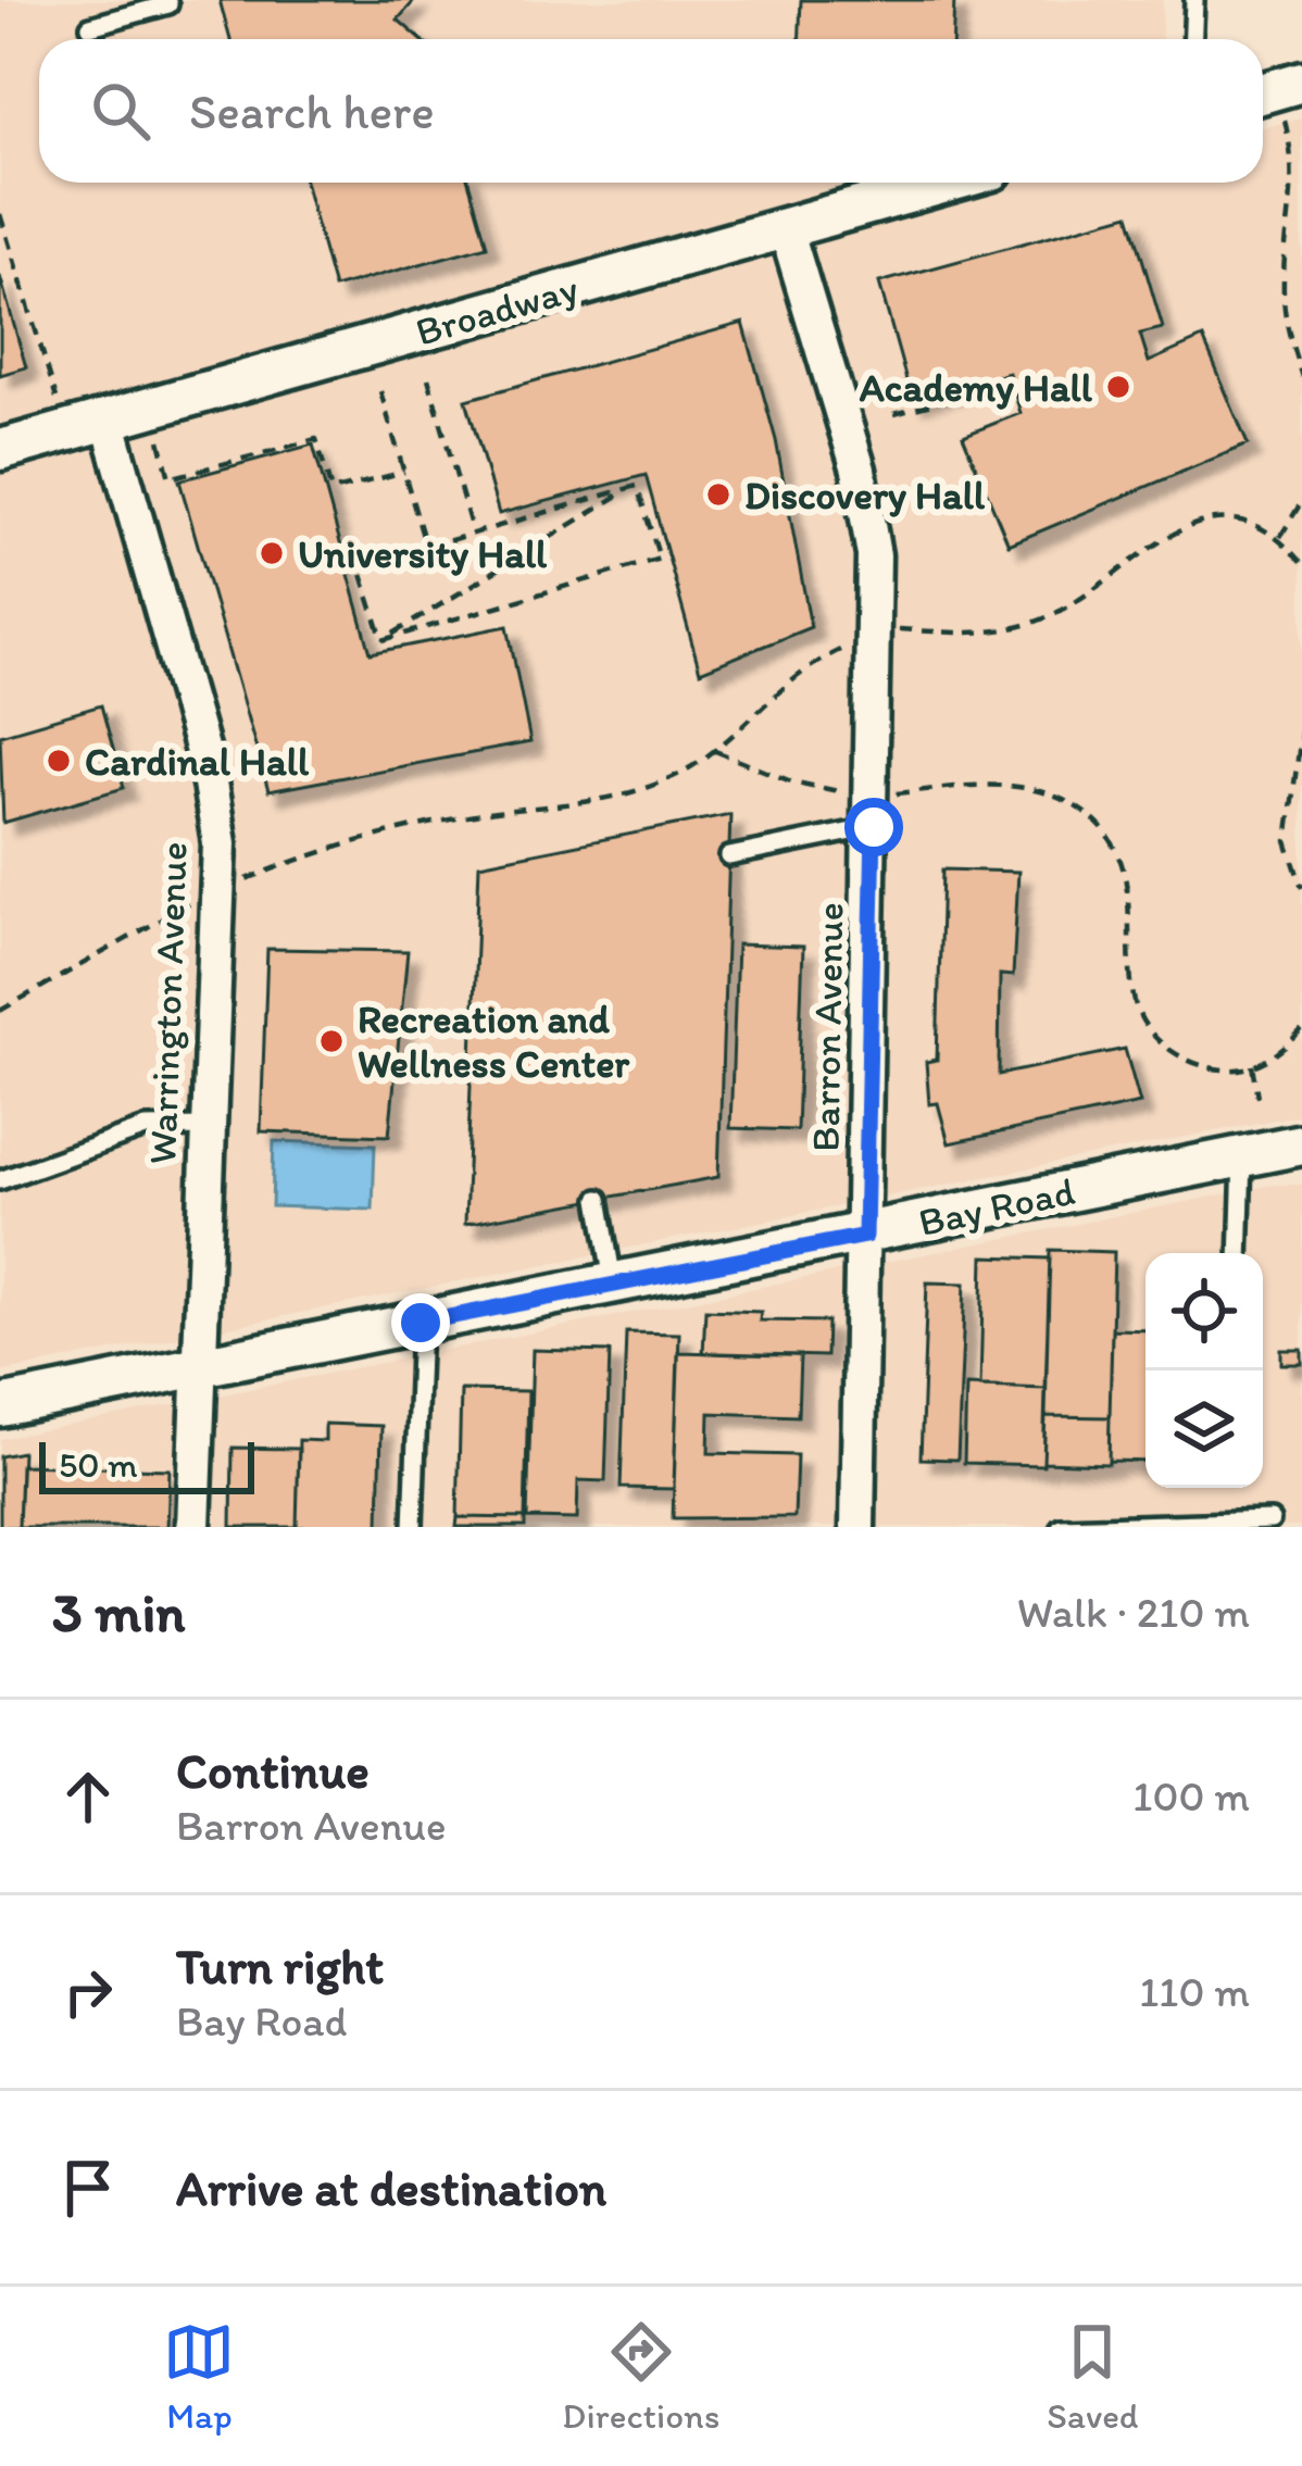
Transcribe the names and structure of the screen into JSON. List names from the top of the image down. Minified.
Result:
{"streets":{"street":["Broadway","Warrington Avenue","Barron Avenue","Bay Road"]},"crossings":[["Broadway","Warrington Avenue"],["Broadway","Barron Avenue"],["Warrington Avenue","Bay Road"],["Barron Avenue","Bay Road"]],"places":["Academy Hall","Discovery Hall","University Hall","Cardinal Hall","Recreation and Wellness Center"],"scale_bar":"50 m","page":{"search":"Search here","scale":"50 m","heading":["3 min","Walk · 210 m"],"list":[["Continue","Barron Avenue","100 m"],["Turn right","Bay Road","110 m"],"Arrive at destination"],"nav":["Map","Directions","Saved"]}}
